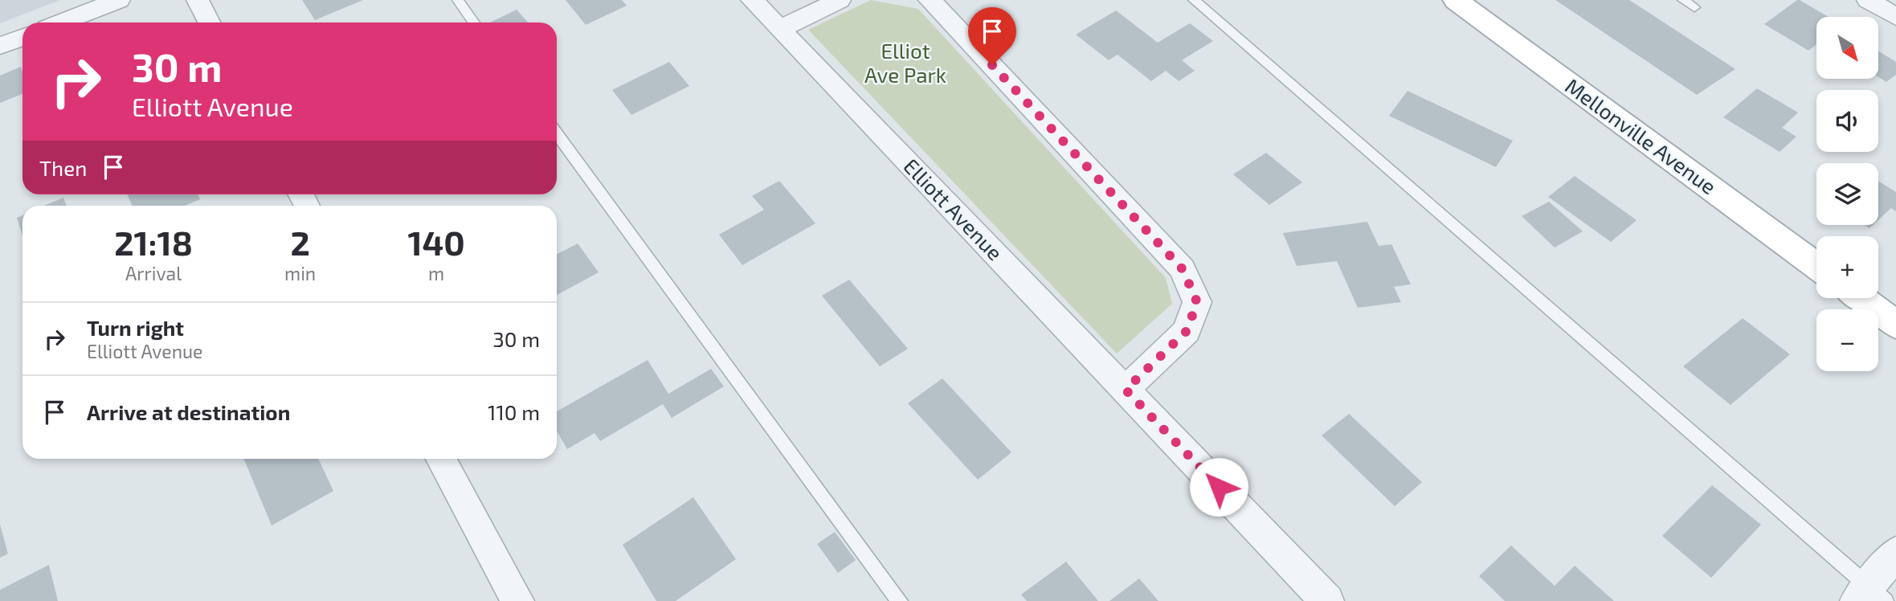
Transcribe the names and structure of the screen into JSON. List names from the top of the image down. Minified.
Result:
{"streets":{"street":["Mellonville Avenue","Elliott Avenue"]},"parks":["Elliot Ave Park"],"north":"bottom right","page":{"map_buttons":["+","−"],"turn":["30 m","Elliott Avenue"],"then":"Then","eta":["21:18","Arrival","2","min","140","m"],"list":[{"name":"Turn right","note":"Elliott Avenue","value":"30 m"},{"name":"Arrive at destination","value":"110 m"}]}}
